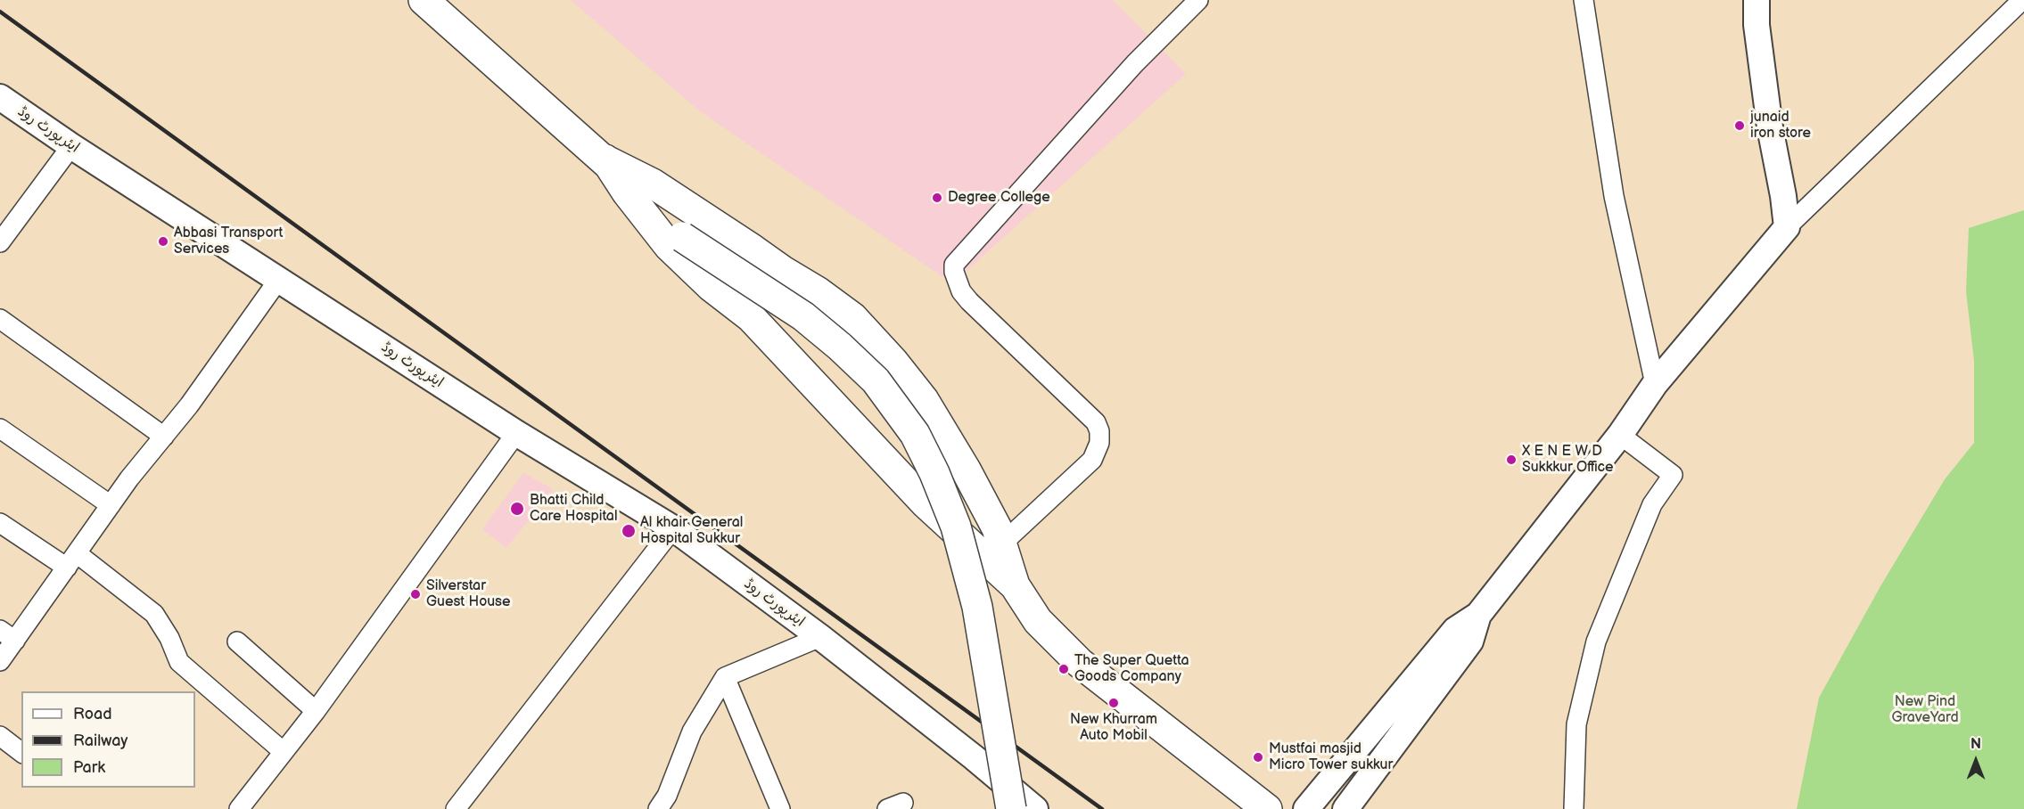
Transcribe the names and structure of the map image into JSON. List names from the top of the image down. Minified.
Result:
{"streets":{"main road":["ایئرپورٹ روڈ"]},"parks":["New Pind GraveYard"],"places":["junaid iron store","Degree College","Abbasi Transport Services","X E N E W D Sukkkur Office","Bhatti Child Care Hospital","Al khair General Hospital Sukkur","Silverstar Guest House","The Super Quetta Goods Company","New Khurram Auto Mobil","Mustfai masjid Micro Tower sukkur"],"legend":["Road","Railway","Park"],"north":"top"}
